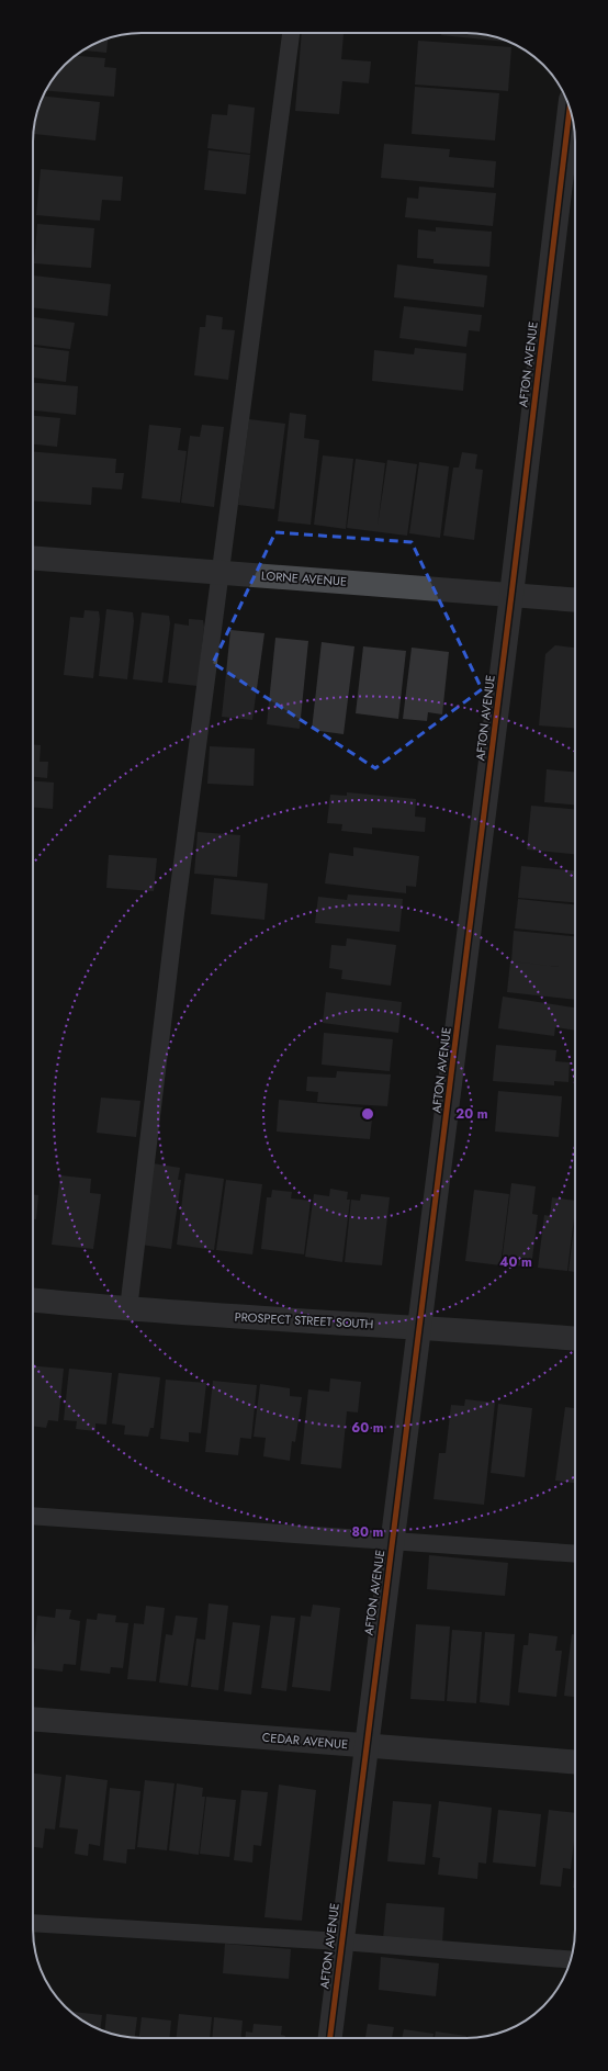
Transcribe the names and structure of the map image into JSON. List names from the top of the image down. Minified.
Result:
{"streets":{"street":["AFTON AVENUE","LORNE AVENUE","PROSPECT STREET SOUTH","CEDAR AVENUE"]},"crossings":[["AFTON AVENUE","LORNE AVENUE"],["AFTON AVENUE","PROSPECT STREET SOUTH"],["AFTON AVENUE","CEDAR AVENUE"]],"rings":["20 m","40 m","60 m","80 m"]}
